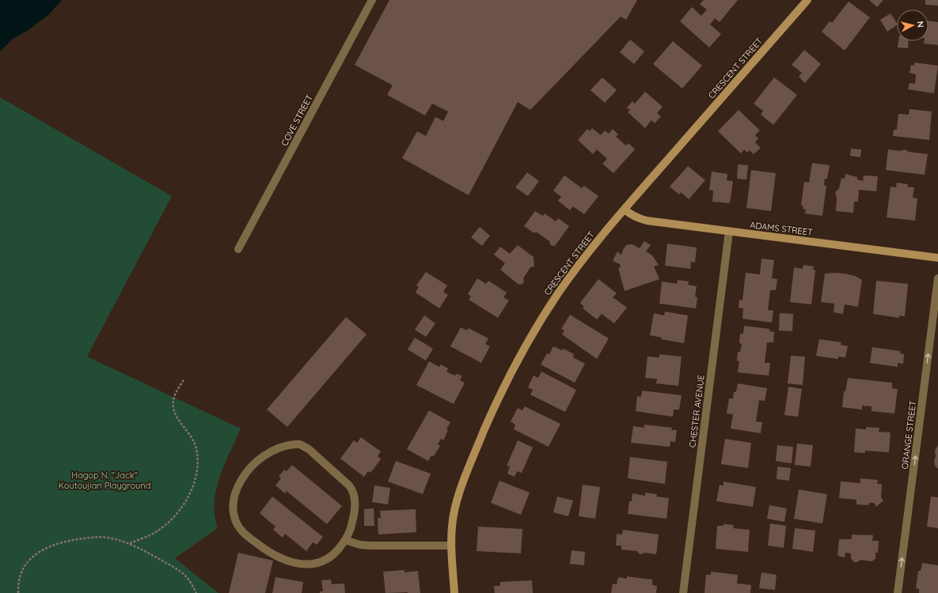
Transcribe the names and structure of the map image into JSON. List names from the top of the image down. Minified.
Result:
{"streets":{"street":["CRESCENT STREET","COVE STREET","ADAMS STREET","CHESTER AVENUE","ORANGE STREET"]},"crossings":[["CRESCENT STREET","ADAMS STREET"],["ADAMS STREET","CHESTER AVENUE"]],"one_way":["ORANGE STREET"],"parks":["Hagop N. \"Jack\" Koutoujian Playground"],"north":"right"}
